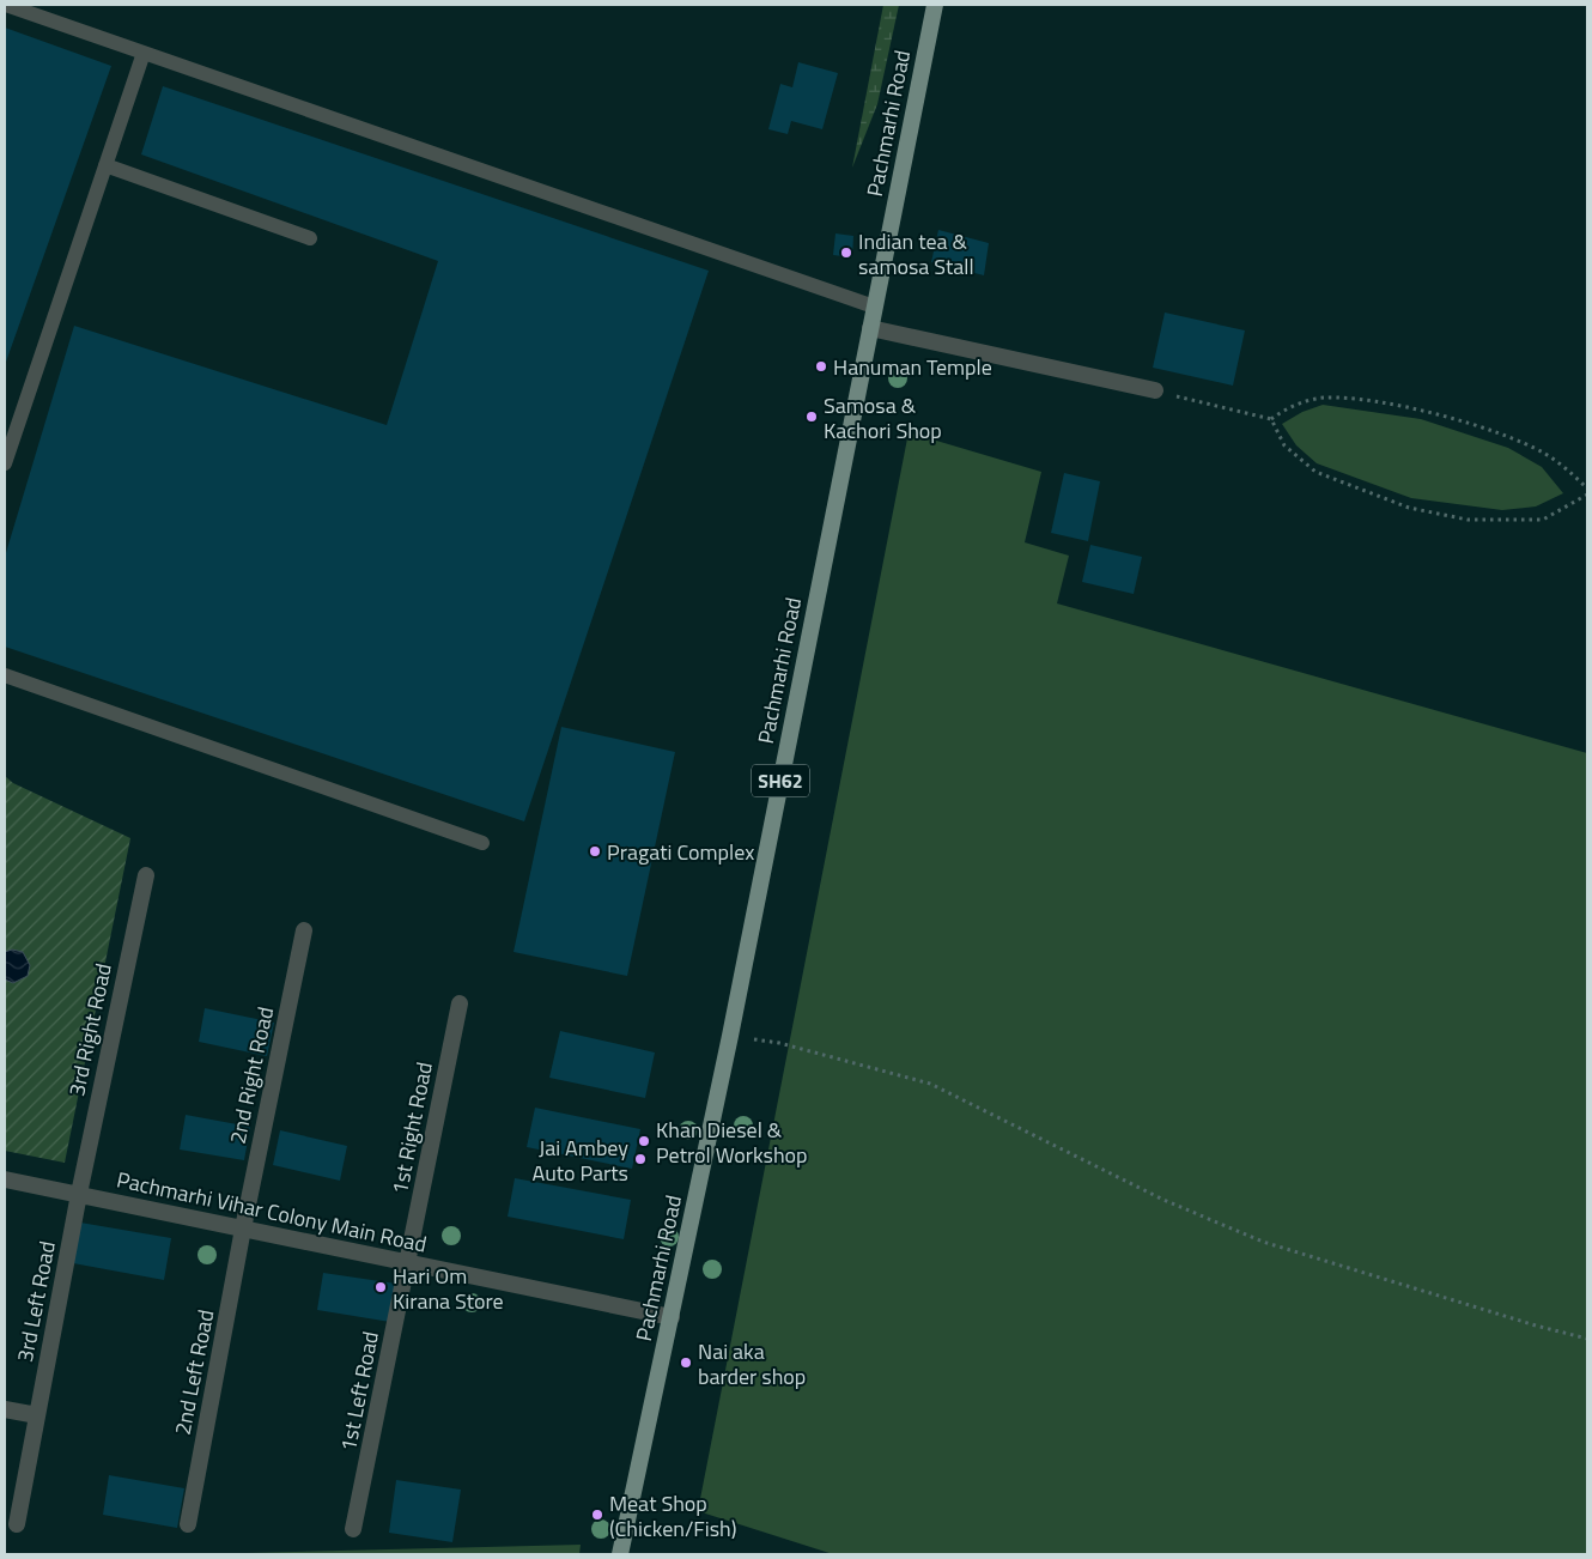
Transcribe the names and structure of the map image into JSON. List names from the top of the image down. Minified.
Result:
{"streets":{"main road":["Pachmarhi Road","SH62"],"street":["3rd Right Road","2nd Right Road","1st Right Road","Pachmarhi Vihar Colony Main Road","3rd Left Road","2nd Left Road","1st Left Road"]},"crossings":[["Pachmarhi Road","Pachmarhi Vihar Colony Main Road"],["3rd Right Road","Pachmarhi Vihar Colony Main Road"],["3rd Right Road","3rd Left Road"],["2nd Right Road","Pachmarhi Vihar Colony Main Road"],["2nd Right Road","2nd Left Road"],["1st Right Road","Pachmarhi Vihar Colony Main Road"],["1st Right Road","1st Left Road"],["Pachmarhi Vihar Colony Main Road","3rd Left Road"],["Pachmarhi Vihar Colony Main Road","2nd Left Road"],["Pachmarhi Vihar Colony Main Road","1st Left Road"]],"places":["Indian tea & samosa Stall","Hanuman Temple","Samosa & Kachori Shop","Pragati Complex","Khan Diesel & Petrol Workshop","Jai Ambey Auto Parts","Hari Om Kirana Store","Nai aka barder shop","Meat Shop (Chicken/Fish)"]}
